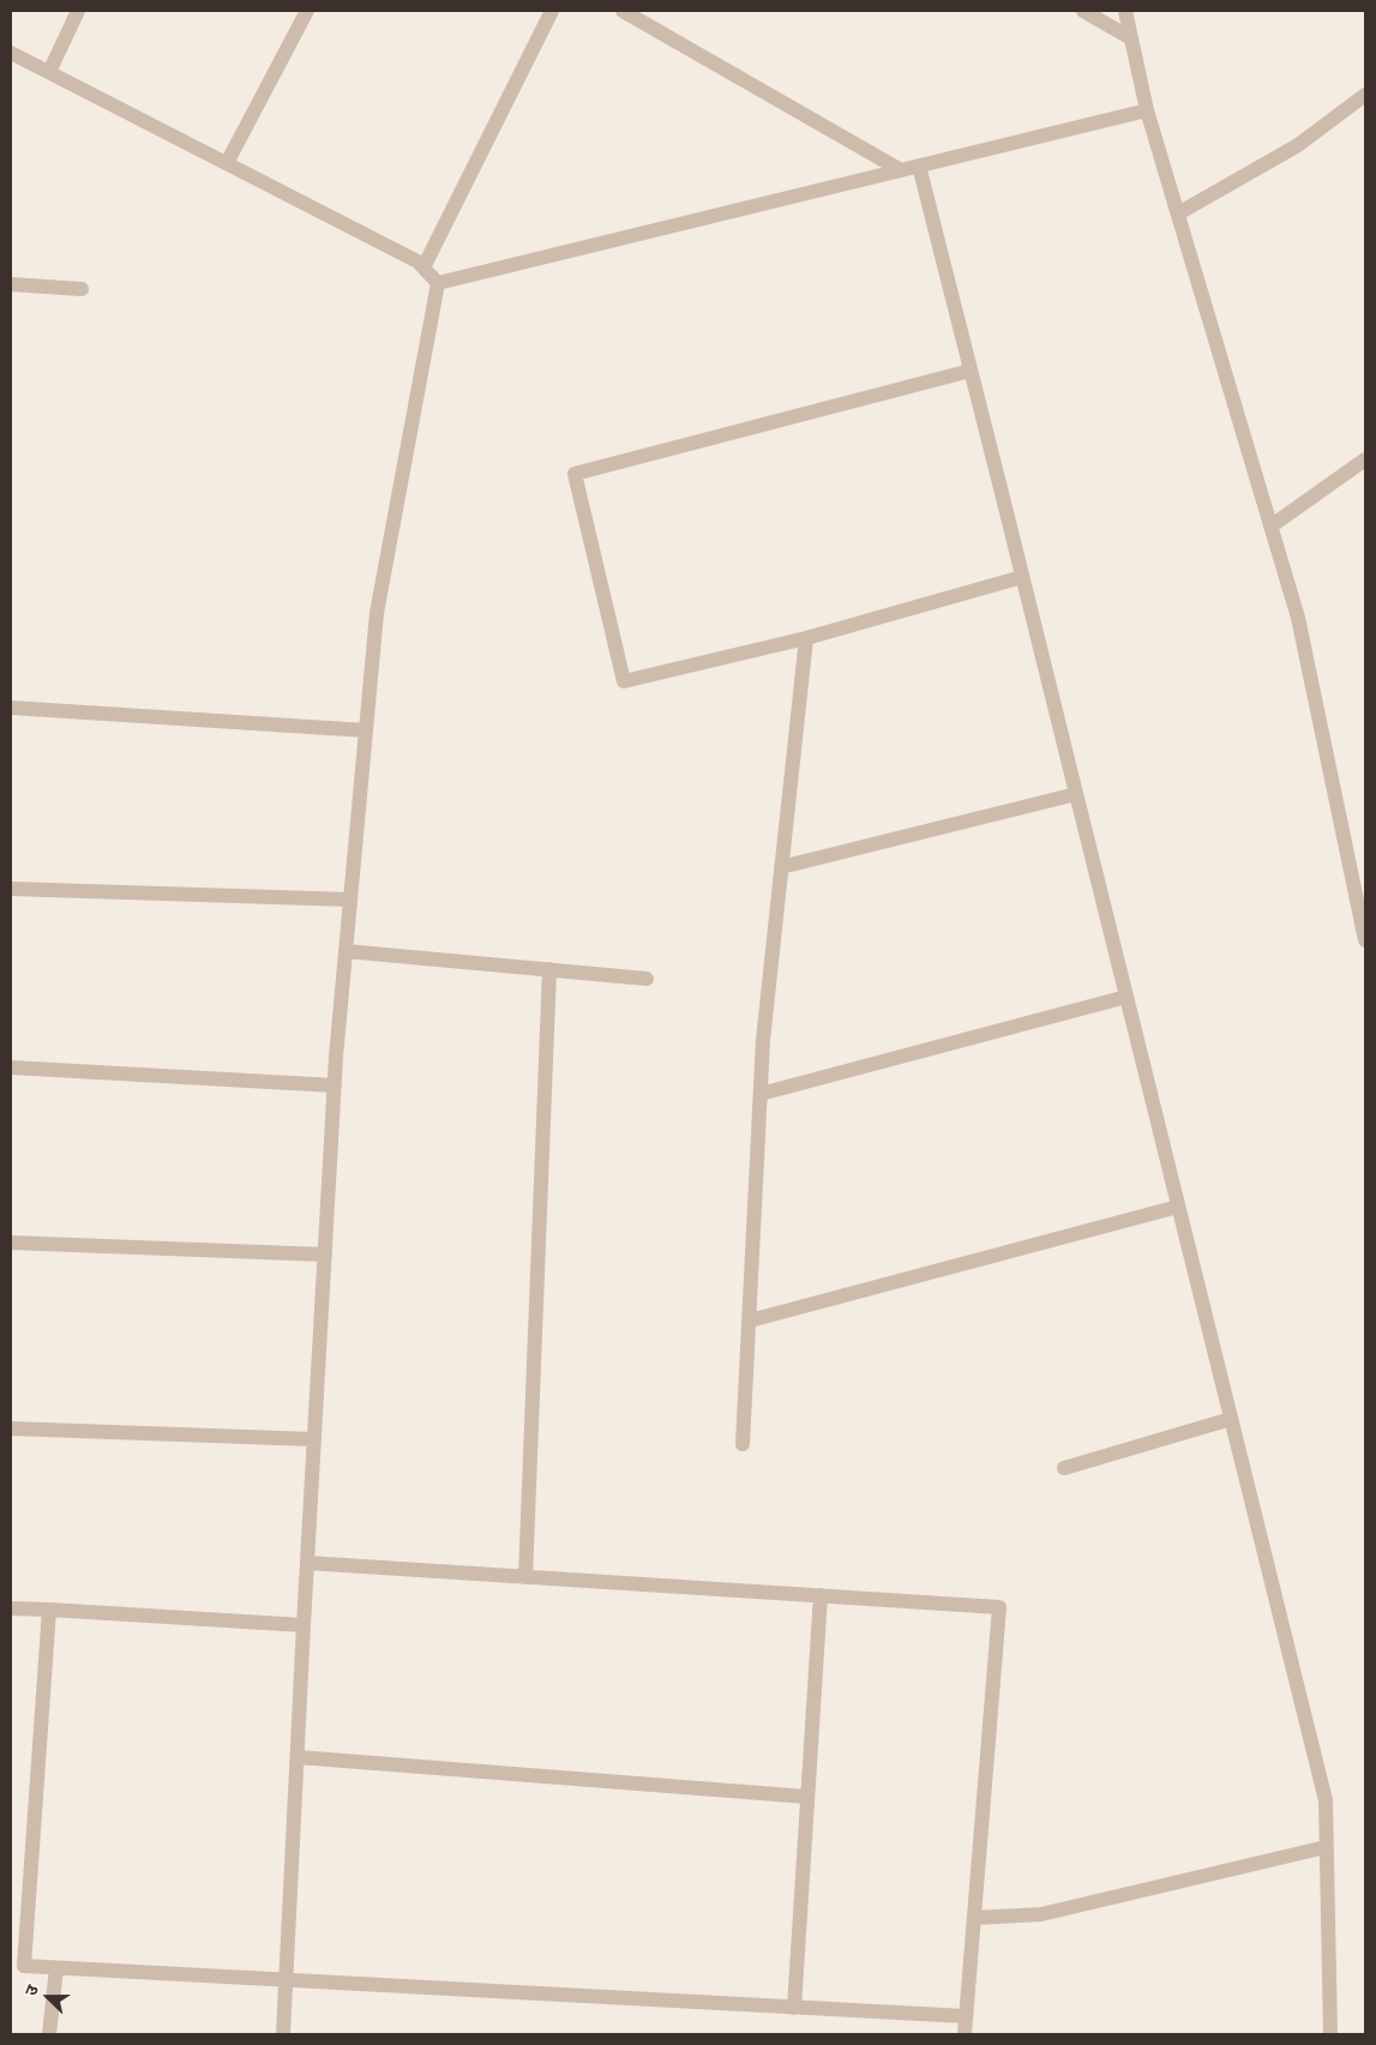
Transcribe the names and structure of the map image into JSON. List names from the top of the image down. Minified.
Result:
{"north":"left"}
